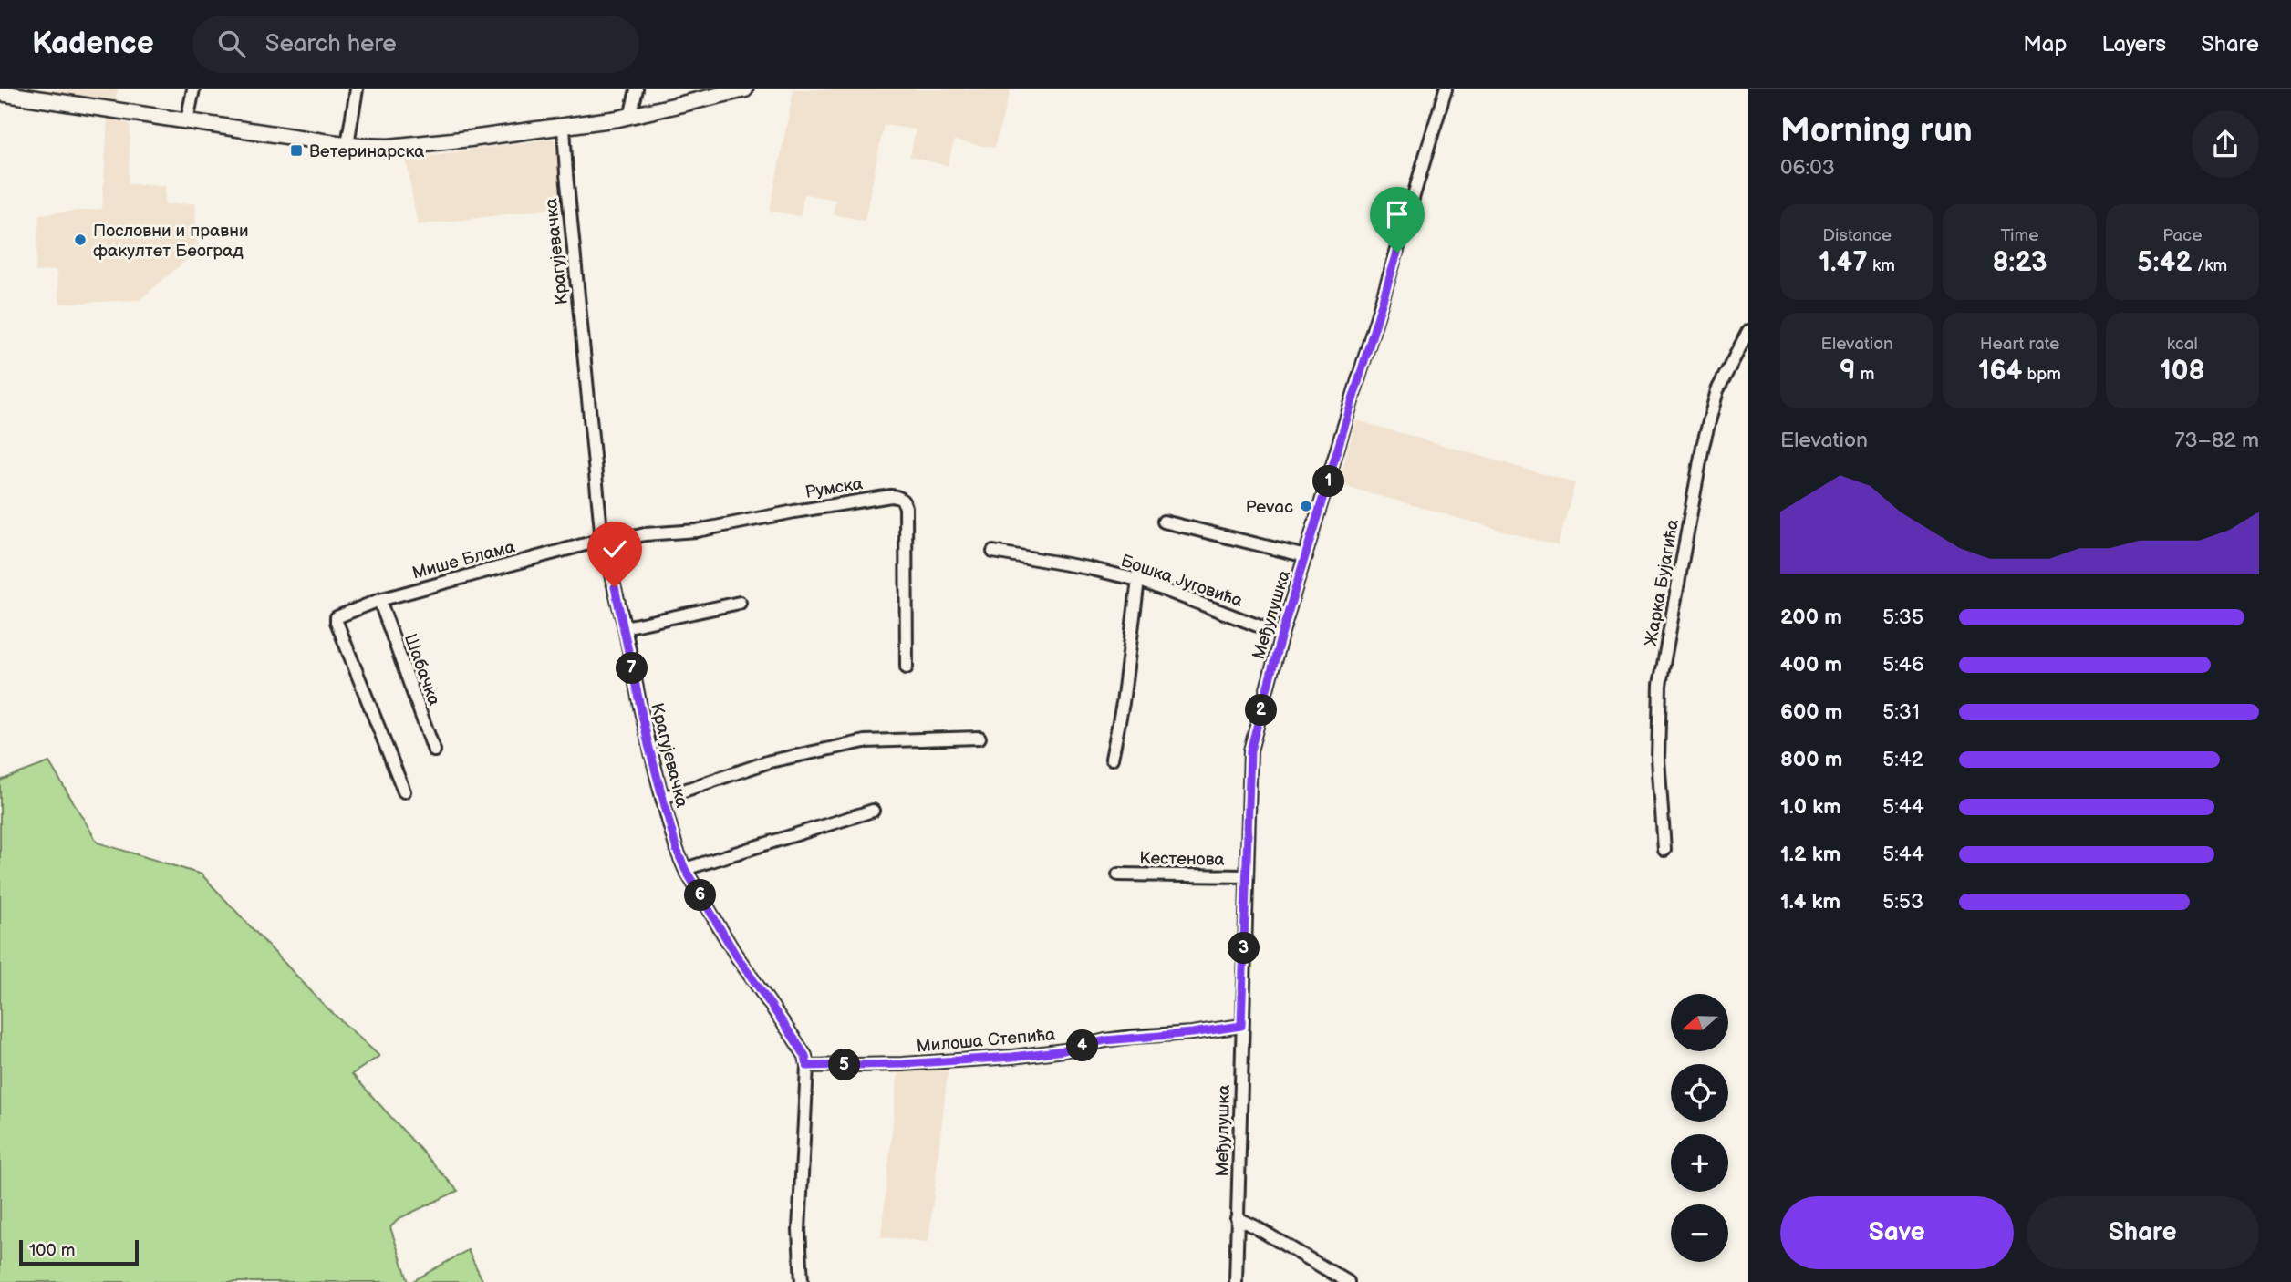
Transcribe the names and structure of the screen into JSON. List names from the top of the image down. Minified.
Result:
{"streets":{"street":["Крагујевачка","Румска","Мише Блама","Бошка Југовића","Жарка Бујагића","Међулушка","Шабачка","Кестенова","Милоша Степића"]},"crossings":[["Крагујевачка","Румска"],["Крагујевачка","Мише Блама"],["Крагујевачка","Милоша Степића"],["Румска","Мише Блама"],["Мише Блама","Шабачка"],["Бошка Југовића","Међулушка"],["Међулушка","Кестенова"],["Међулушка","Милоша Степића"]],"places":{"transit":["Ветеринарска"],"other":["Пословни и правни факултет Београд","Pevac"]},"scale_bar":"100 m","north":"left","page":{"header":"Kadence","search":"Search here","nav":["Map","Layers","Share"],"heading":["Morning run","06:03"],"stats":[["Distance","1.47 km"],["Time","8:23"],["Pace","5:42 /km"],["Elevation","9 m"],["Heart rate","164 bpm"],["kcal","108"]],"chart":["Elevation","73–82 m"],"pins":["1","7","2","6","3","4","5"],"list":[{"name":"200 m","note":"5:35"},{"name":"400 m","note":"5:46"},{"name":"600 m","note":"5:31"},{"name":"800 m","note":"5:42"},{"name":"1.0 km","note":"5:44"},{"name":"1.2 km","note":"5:44"},{"name":"1.4 km","note":"5:53"}],"map_buttons":["+","−"],"buttons":["Save","Share"],"scale":"100 m"}}
